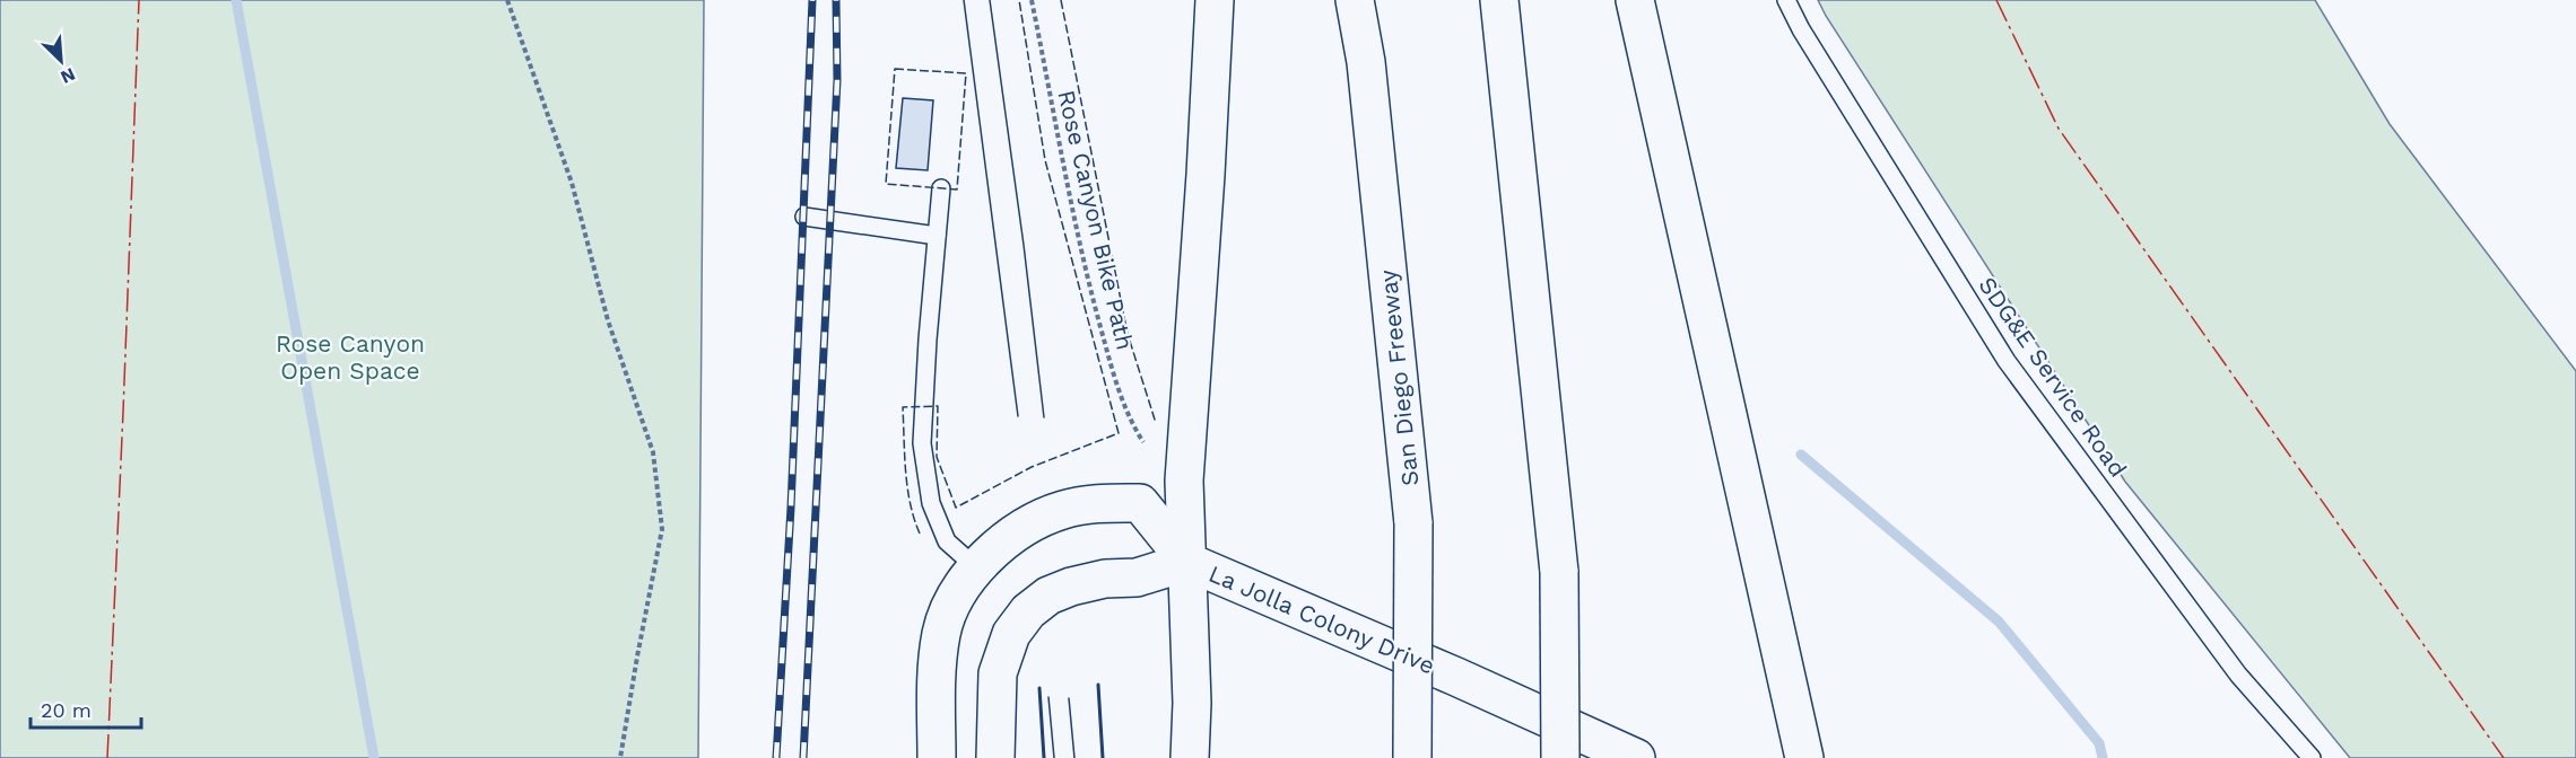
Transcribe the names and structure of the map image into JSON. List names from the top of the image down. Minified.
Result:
{"streets":{"main road":["San Diego Freeway","La Jolla Colony Drive"],"lane":["SDG&E Service Road"],"path":["Rose Canyon Bike Path"]},"parks":["Rose Canyon Open Space"],"scale_bar":"20 m","north":"bottom right"}
